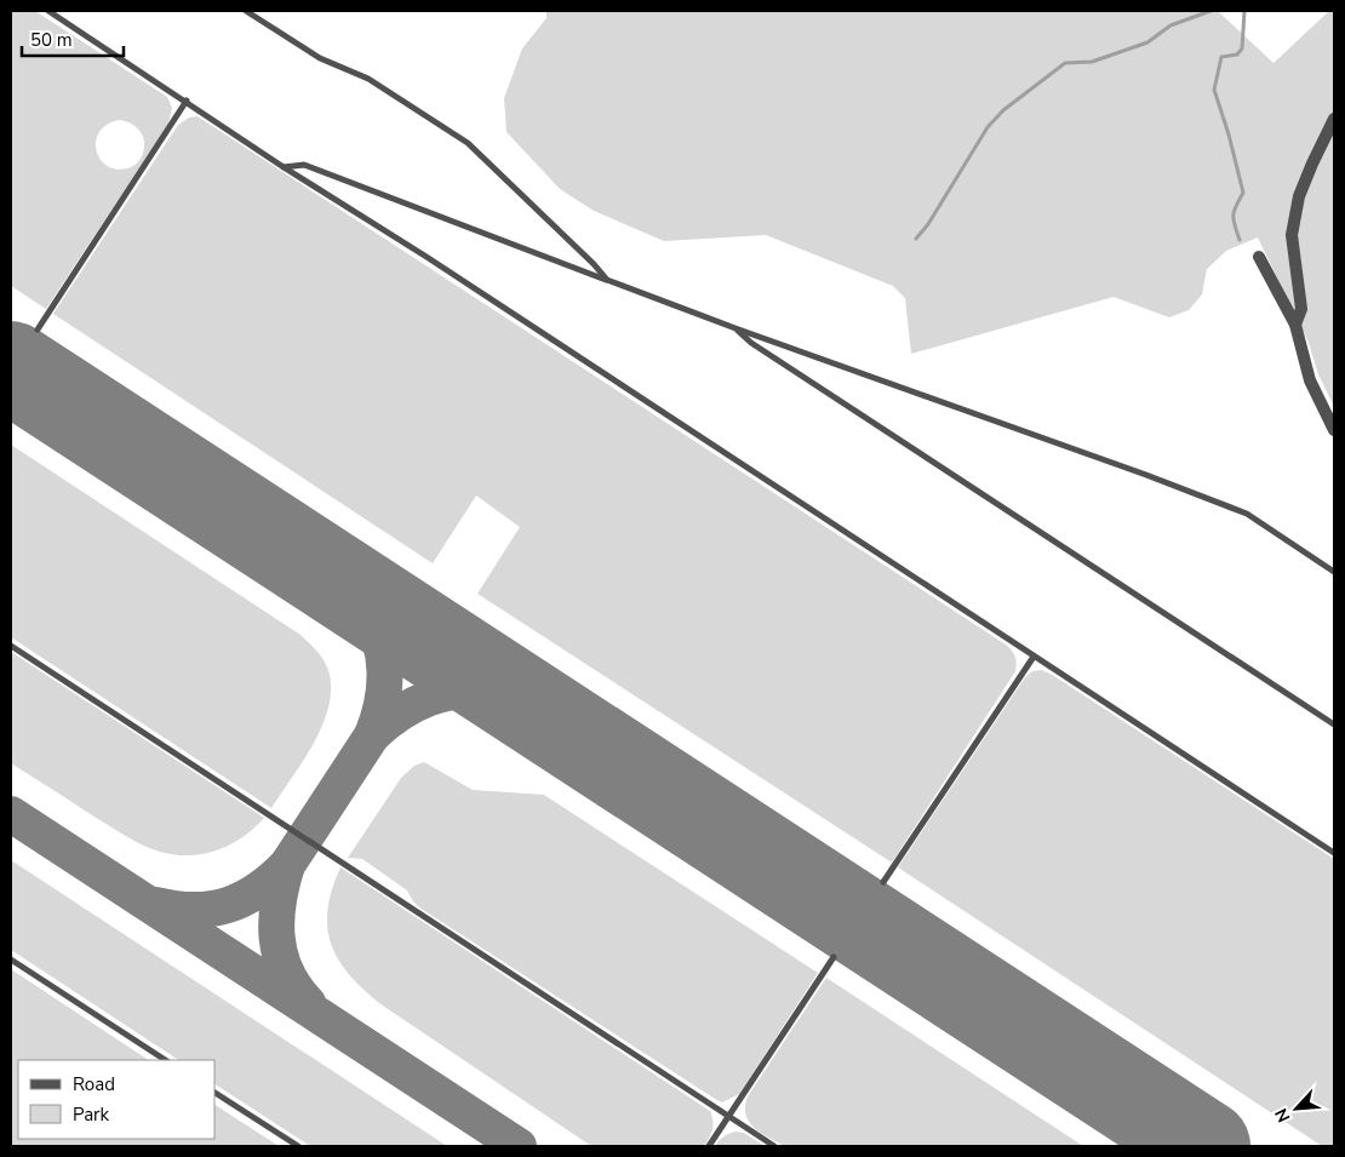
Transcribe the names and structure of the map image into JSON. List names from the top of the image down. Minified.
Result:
{"legend":["Road","Park"],"scale_bar":"50 m","north":"bottom left"}
